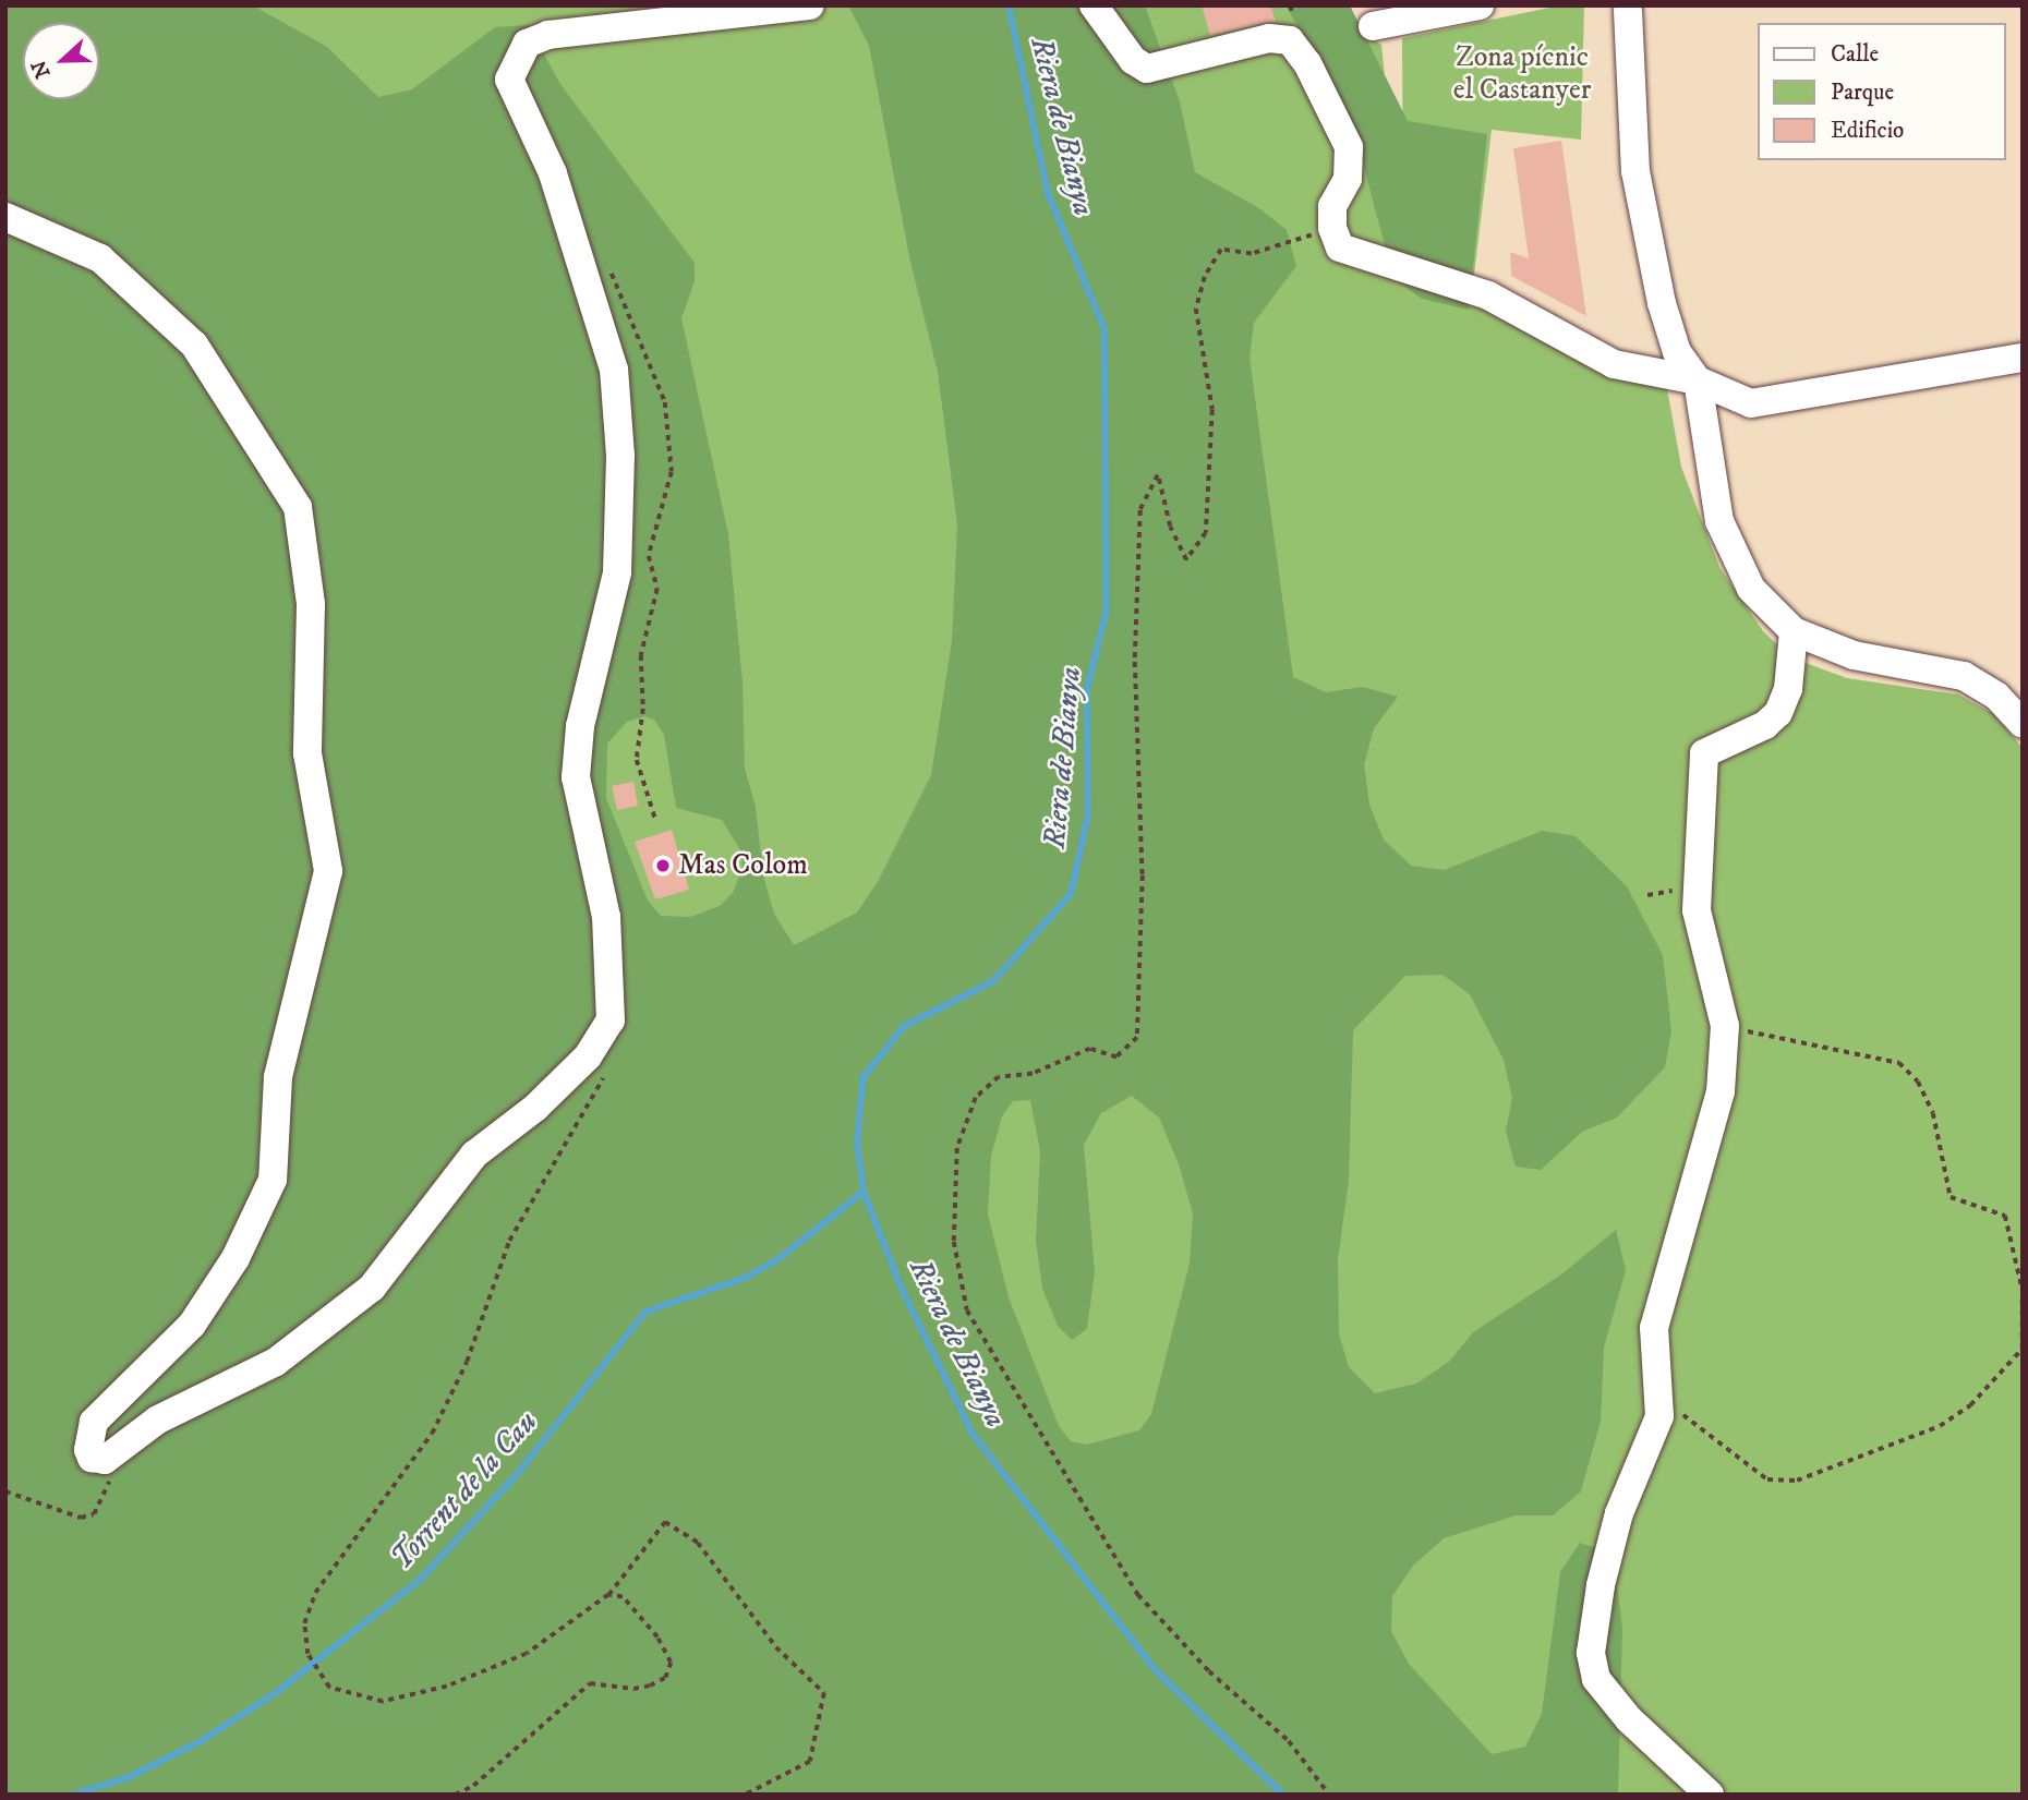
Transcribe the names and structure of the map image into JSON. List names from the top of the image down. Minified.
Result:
{"water":["Riera de Bianya","Torrent de la Cau"],"parks":["Zona pícnic el Castanyer"],"places":["Mas Colom"],"legend":["Calle","Parque","Edificio"],"north":"left"}
